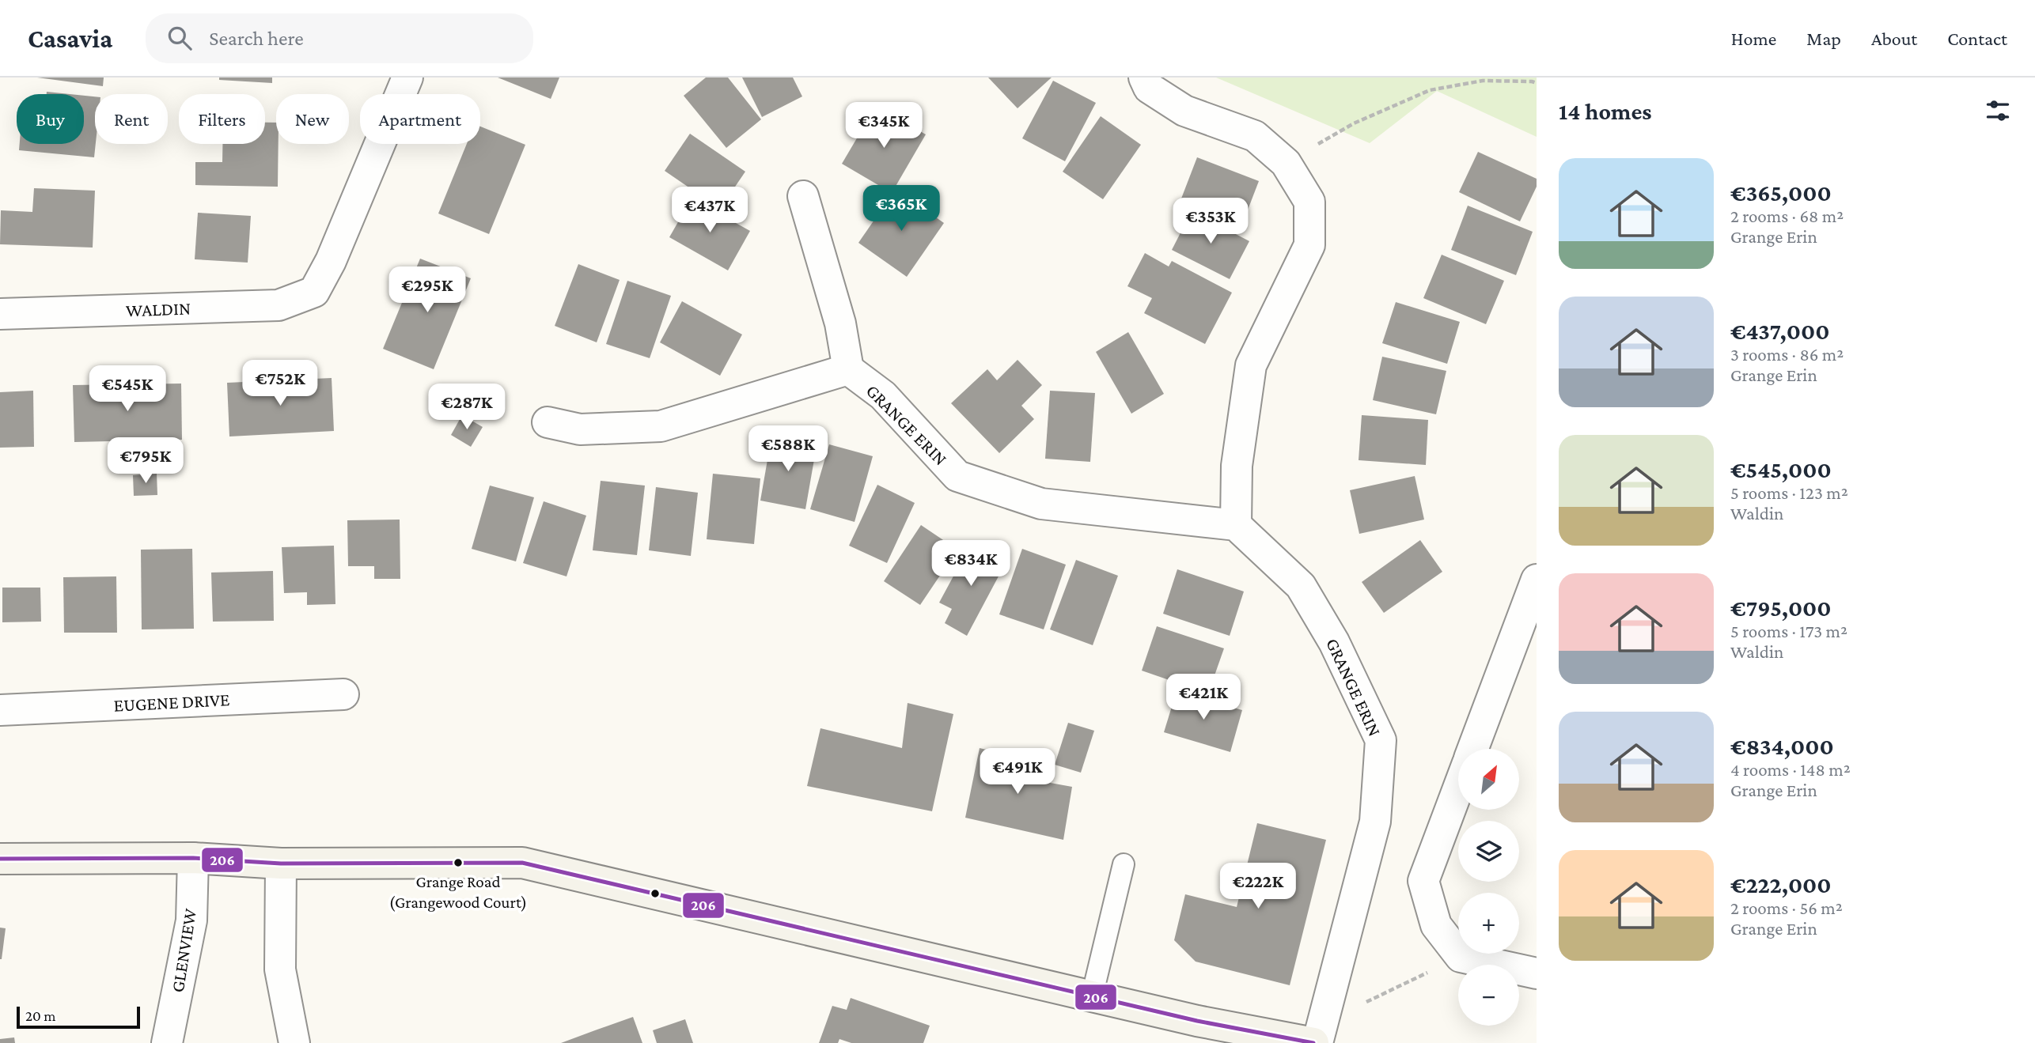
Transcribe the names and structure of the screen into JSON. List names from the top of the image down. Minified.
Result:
{"streets":{"street":["WALDIN","GRANGE ERIN","EUGENE DRIVE","GLENVIEW"]},"places":["Grange Road (Grangewood Court)"],"lines":["transit line 206"],"scale_bar":"20 m","north":"top right","page":{"header":"Casavia","search":"Search here","nav":["Home","Map","About","Contact"],"heading":"14 homes","chip":["Buy","Rent","Filters","New","Apartment"],"price":["€345K","€365K","€437K","€353K","€295K","€752K","€545K","€287K","€588K","€795K","€834K","€421K","€491K","€222K"],"list":[{"name":"€365,000","note":"2 rooms · 68 m² · Grange Erin"},{"name":"€437,000","note":"3 rooms · 86 m² · Grange Erin"},{"name":"€545,000","note":"5 rooms · 123 m² · Waldin"},{"name":"€795,000","note":"5 rooms · 173 m² · Waldin"},{"name":"€834,000","note":"4 rooms · 148 m² · Grange Erin"},{"name":"€222,000","note":"2 rooms · 56 m² · Grange Erin"}],"map_buttons":["+","−"],"scale":"20 m"}}
